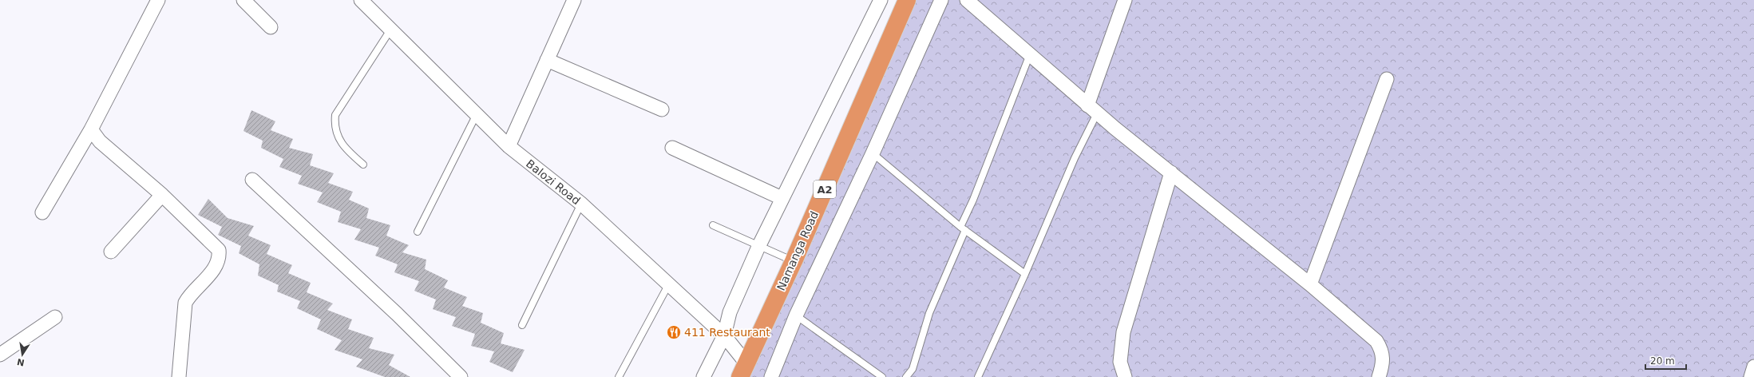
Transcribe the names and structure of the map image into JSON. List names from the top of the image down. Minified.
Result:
{"streets":{"highway":["A2","Namanga Road"],"street":["Balozi Road"]},"crossings":[["Balozi Road","Namanga Road"]],"places":{"restaurant":["411 Restaurant"]},"scale_bar":"20 m","north":"bottom"}
